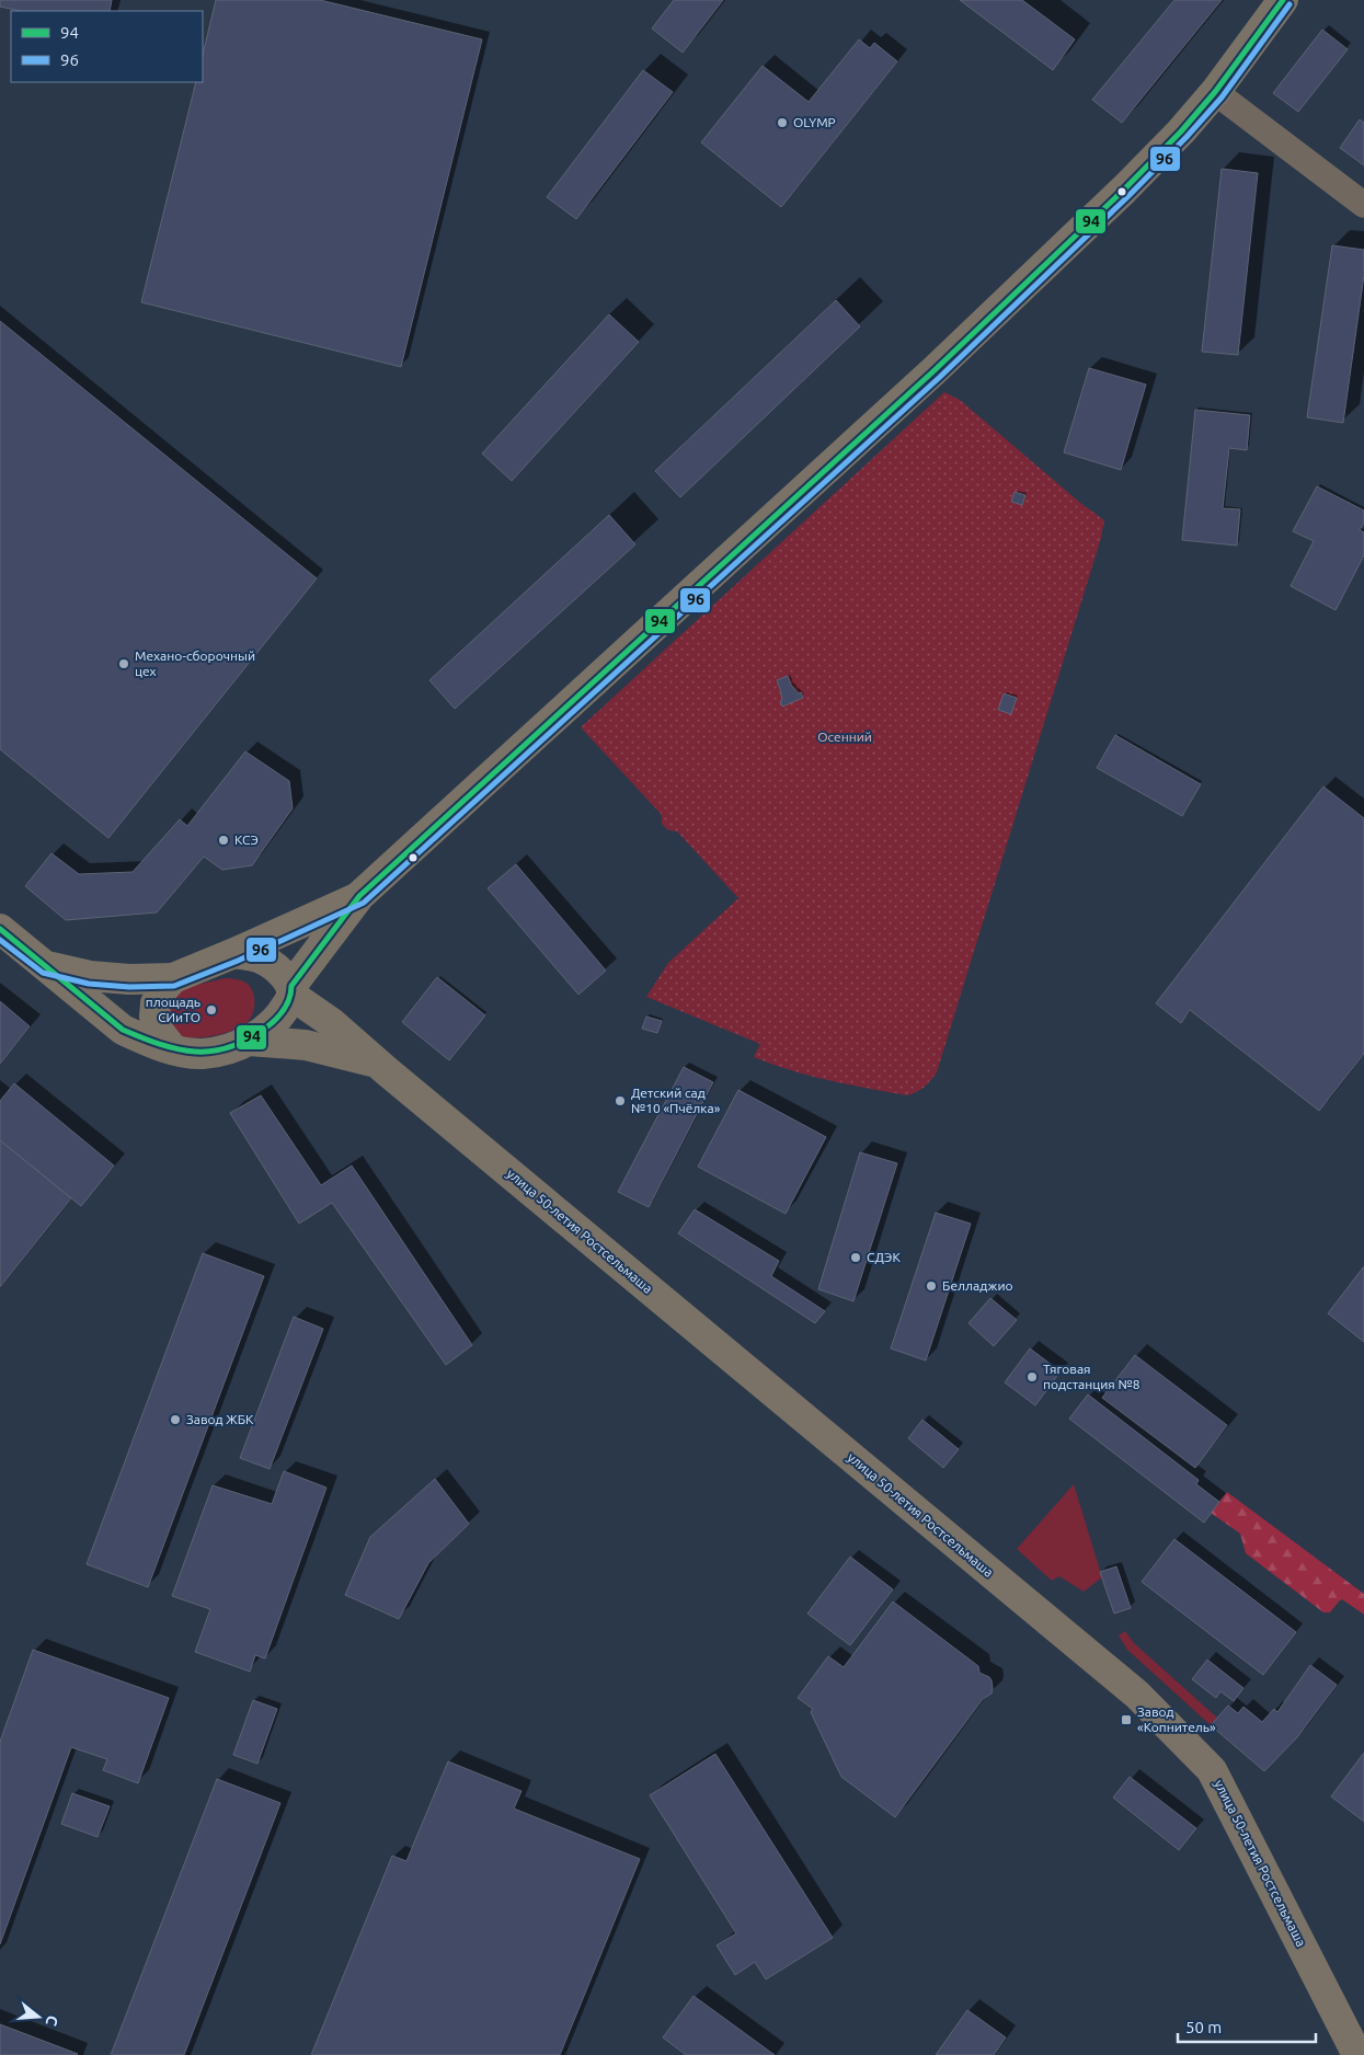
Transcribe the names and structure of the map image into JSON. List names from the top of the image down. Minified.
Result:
{"streets":{"main road":["улица 50-летия Ростсельмаша"]},"parks":["Осенний"],"places":{"other":["OLYMP","Механо-сборочный цех","КСЭ","площадь СИиТО","Детский сад №10 «Пчёлка»","СДЭК","Белладжио","Тяговая подстанция №8","Завод ЖБК"],"transit":["Завод «Копнитель»"]},"lines":["transit line 94","transit line 96"],"legend":["94","96"],"scale_bar":"50 m","north":"right"}
